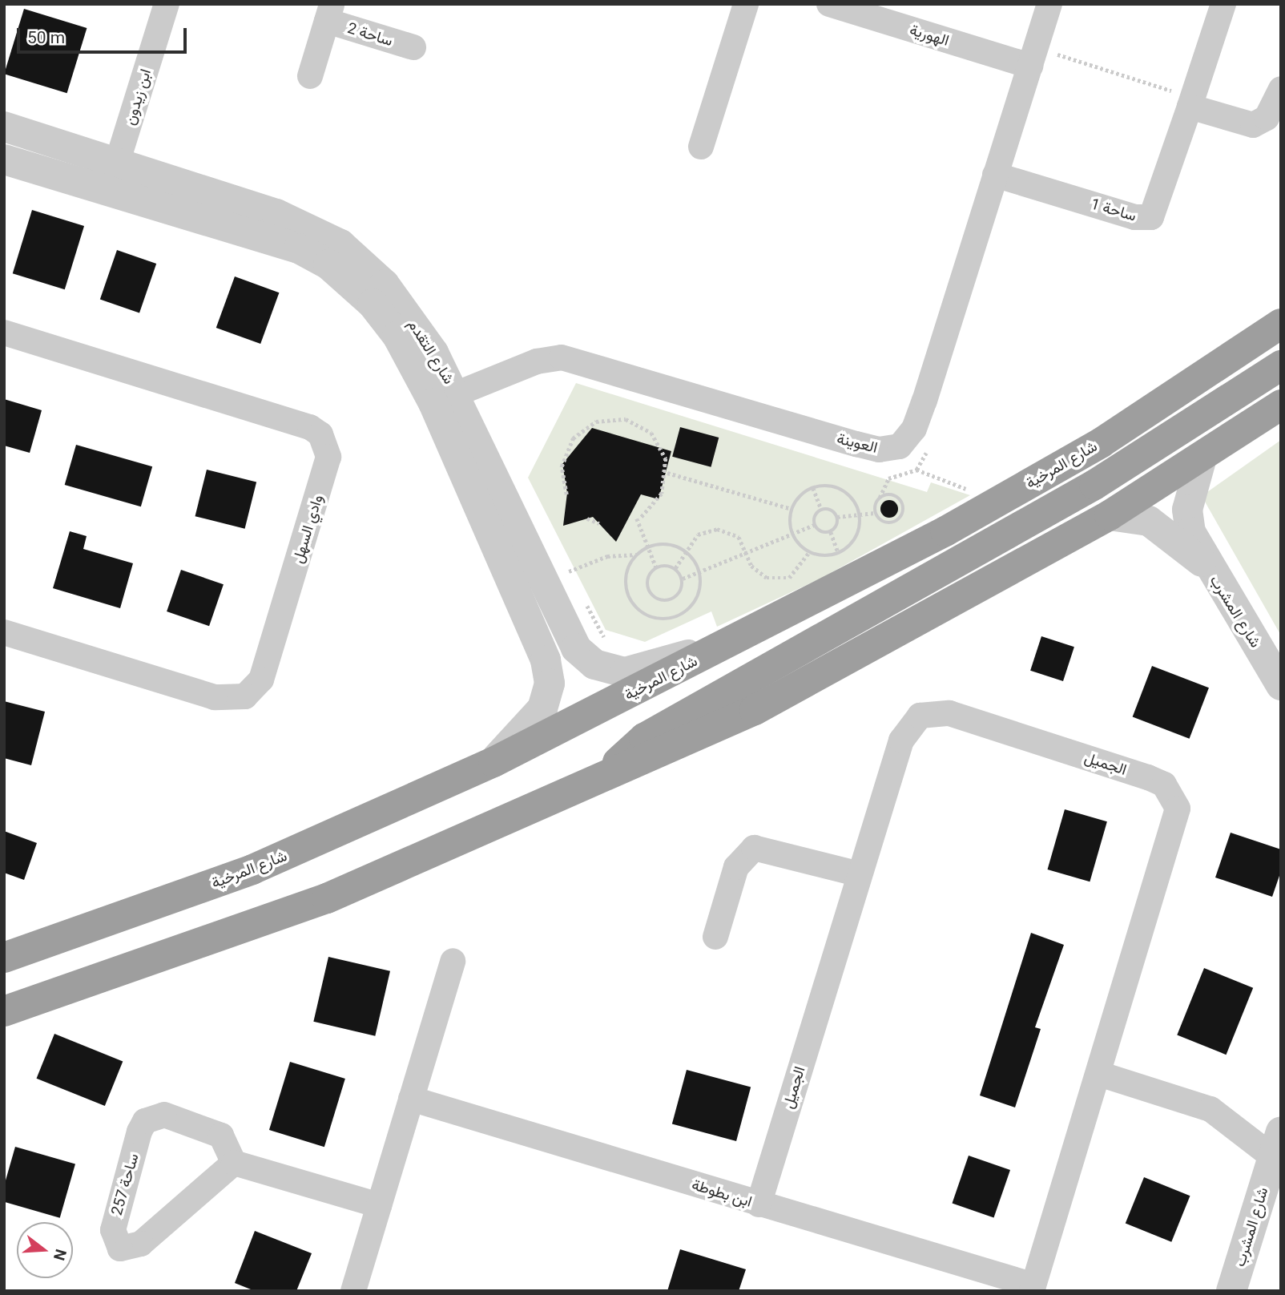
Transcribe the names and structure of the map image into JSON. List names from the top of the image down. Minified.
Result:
{"streets":{"highway":["شارع المرخية"],"street":["ساحة 2","الهورية","ابن زيدون","ساحة 1","شارع التقدم","العوينة","وادي السهل","شارع المشرب","الجميل","ساحة 257","ابن بطوطة"]},"crossings":[["الهورية","العوينة"],["ابن زيدون","شارع التقدم"],["ساحة 1","العوينة"],["شارع التقدم","العوينة"],["شارع التقدم","شارع المرخية"],["الجميل","ابن بطوطة"]],"scale_bar":"50 m","north":"right"}
